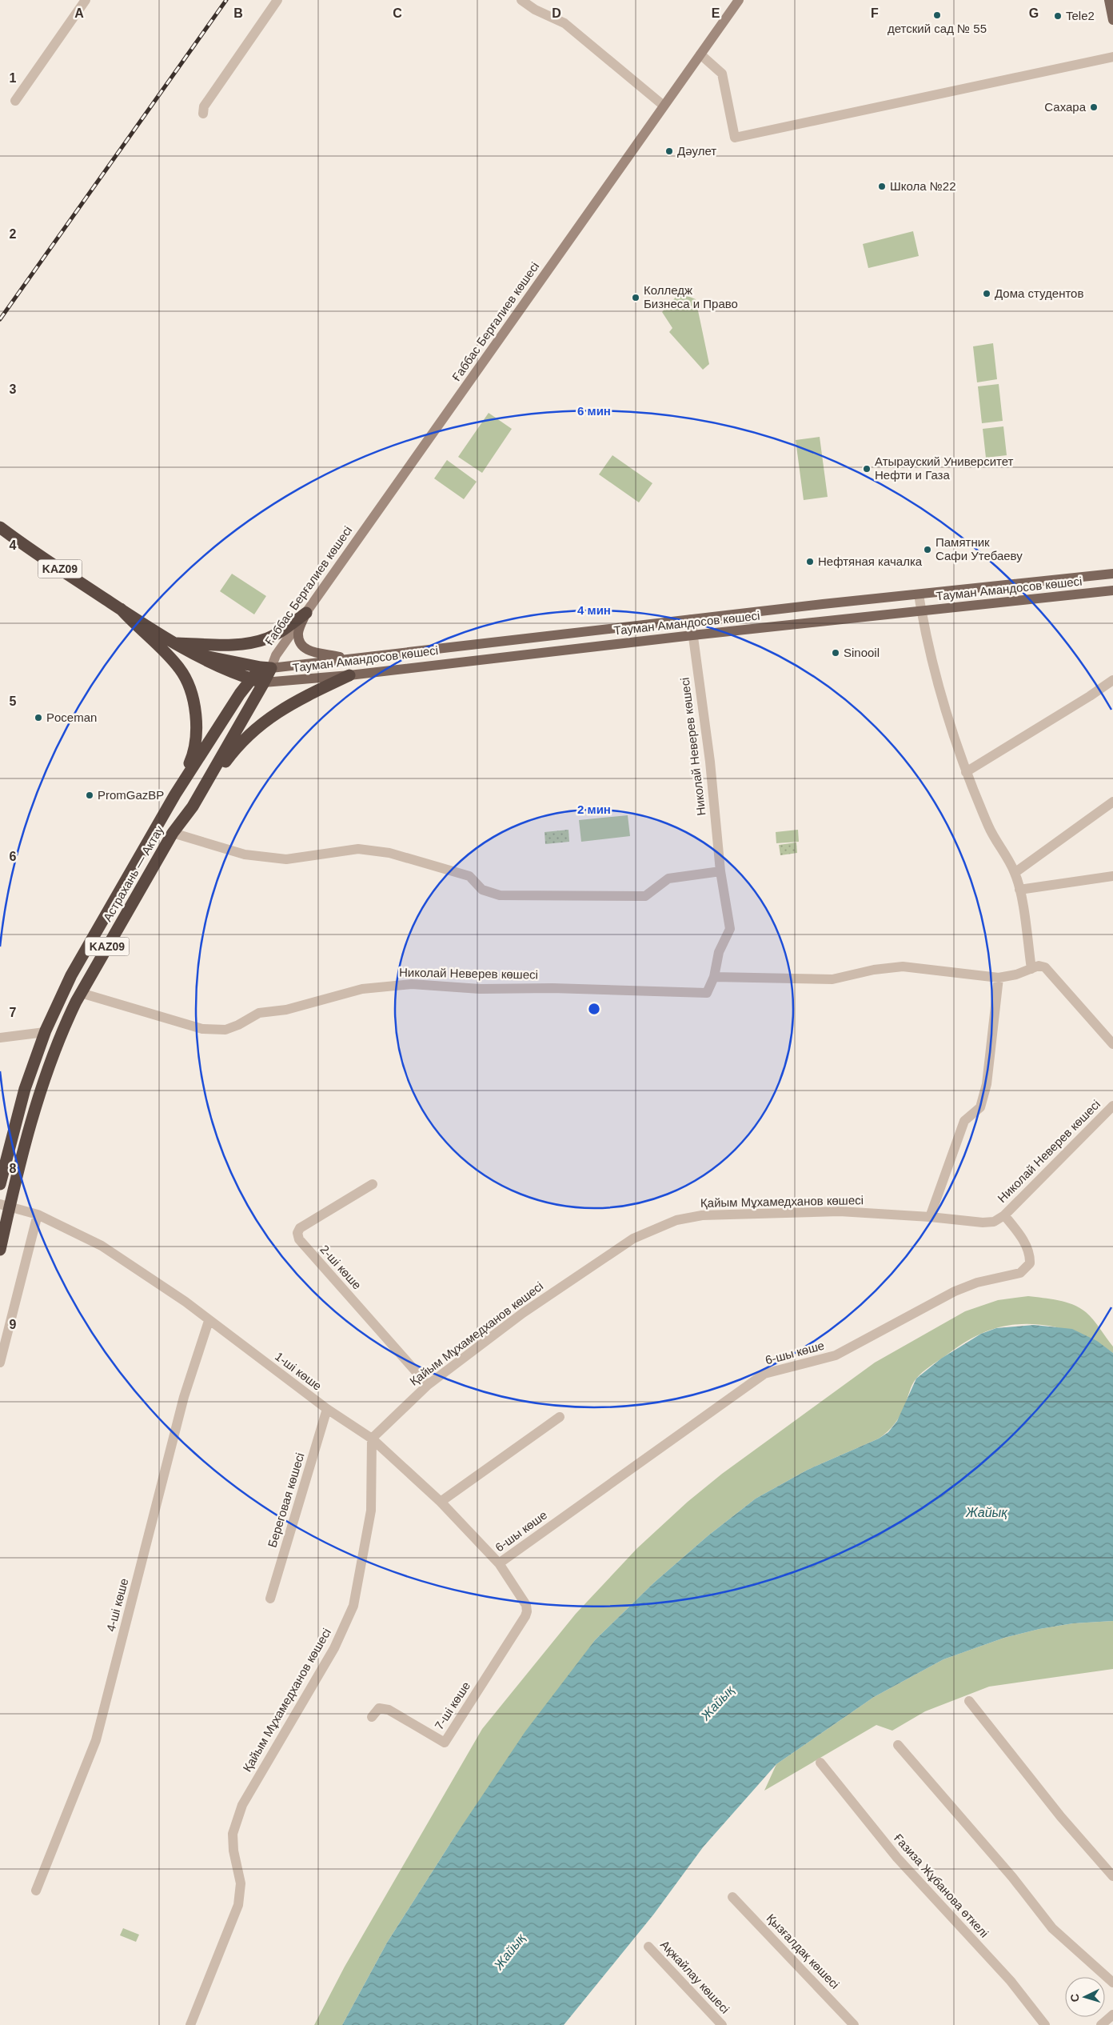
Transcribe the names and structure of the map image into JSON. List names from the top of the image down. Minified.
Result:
{"streets":{"highway":["KAZ09","Астрахань — Актау"],"main road":["Ғаббас Берғалиев көшесі","Тауман Амандосов көшесі"],"street":["Николай Неверев көшесі","Қайым Мұхамедханов көшесi","2-ші көше","6-шы көше","1-ші көше","Береговая көшесі","4-шi көше","7-шi көше","Ғазиза Жұбанова өткелі","Қызғалдақ көшесі","Ақжайлау көшесі"]},"crossings":[["Ғаббас Берғалиев көшесі","KAZ09"],["Ғаббас Берғалиев көшесі","Тауман Амандосов көшесі"],["Ғаббас Берғалиев көшесі","Астрахань — Актау"],["KAZ09","Тауман Амандосов көшесі"],["KAZ09","Астрахань — Актау"],["Тауман Амандосов көшесі","Николай Неверев көшесі"],["Тауман Амандосов көшесі","Астрахань — Актау"],["Николай Неверев көшесі","Астрахань — Актау"],["Николай Неверев көшесі","Қайым Мұхамедханов көшесi"],["Николай Неверев көшесі","6-шы көше"],["Астрахань — Актау","1-ші көше"],["Қайым Мұхамедханов көшесi","2-ші көше"],["Қайым Мұхамедханов көшесi","6-шы көше"],["Қайым Мұхамедханов көшесi","1-ші көше"],["6-шы көше","1-ші көше"],["1-ші көше","Береговая көшесі"],["1-ші көше","4-шi көше"],["1-ші көше","7-шi көше"]],"water":["Жайық"],"places":["детский сад № 55","Tele2","Сахара","Дәулет","Школа №22","Дома студентов","Колледж Бизнеса и Право","Атырауский Университет Нефти и Газа","Памятник Сафи Утебаеву","Нефтяная качалка","Sinooil","Poceman","PromGazBP"],"north":"left","grid":{"columns":["A","B","C","D","E","F","G"],"rows":["1","2","3","4","5","6","7","8","9"]},"rings":["6 мин","4 мин","2 мин"]}
